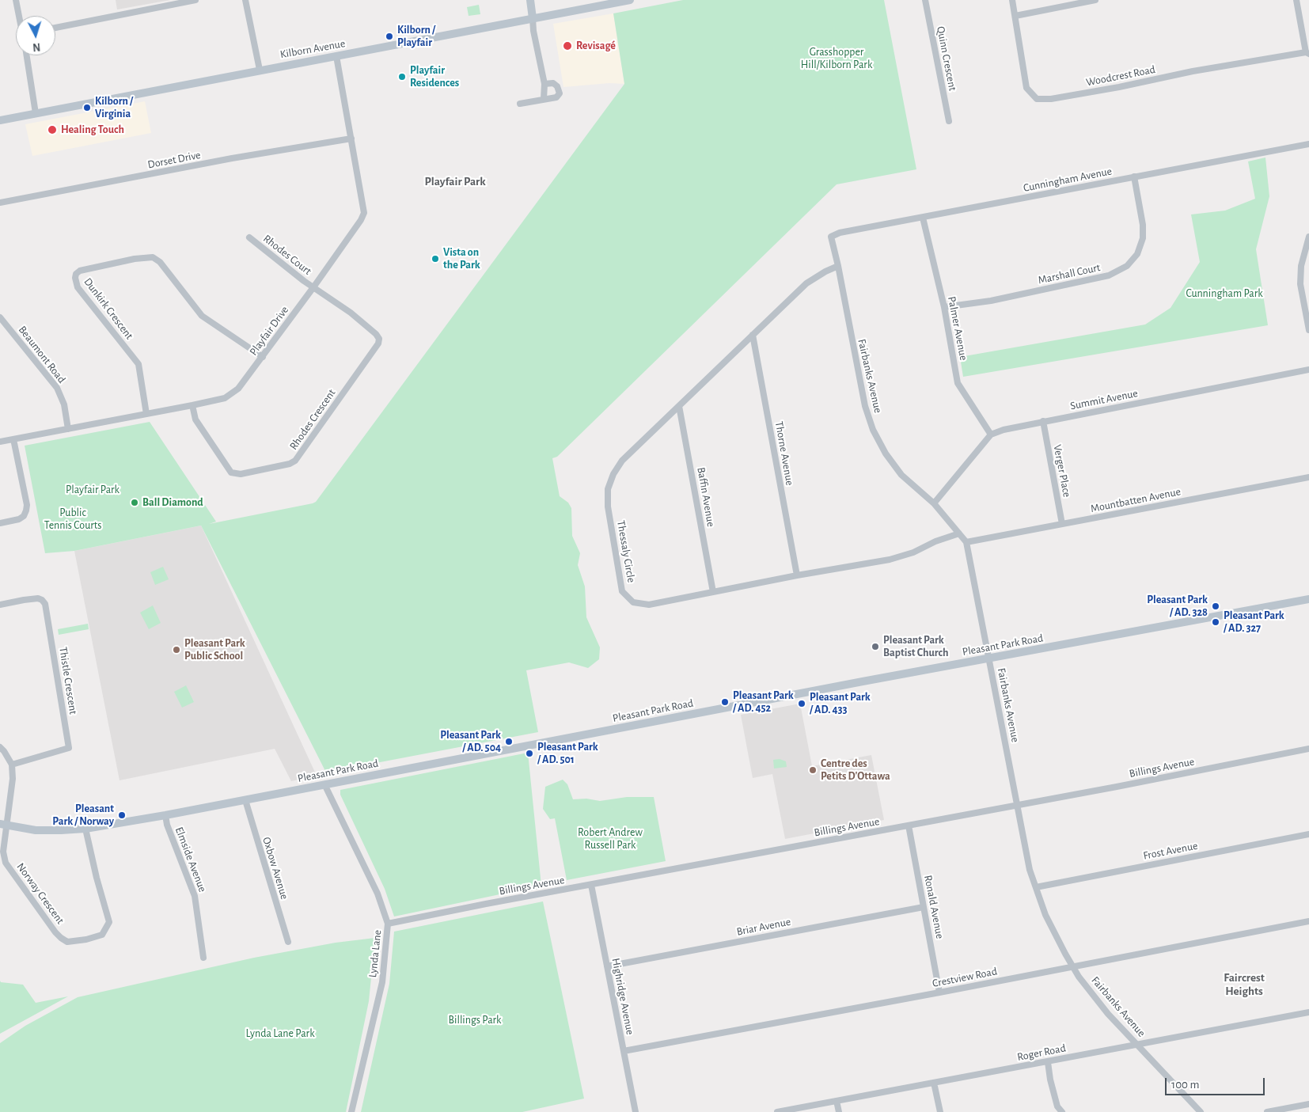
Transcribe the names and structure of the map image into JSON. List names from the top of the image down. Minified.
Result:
{"streets":{"street":["Kilborn Avenue","Quinn Crescent","Woodcrest Road","Dorset Drive","Cunningham Avenue","Rhodes Court","Marshall Court","Dunkirk Crescent","Palmer Avenue","Playfair Drive","Beaumont Road","Fairbanks Avenue","Summit Avenue","Rhodes Crescent","Thorne Avenue","Verger Place","Baffin Avenue","Mountbatten Avenue","Thessaly Circle","Pleasant Park Road","Thistle Crescent","Billings Avenue","Frost Avenue","Elmside Avenue","Oxbow Avenue","Norway Crescent","Ronald Avenue","Briar Avenue","Lynda Lane","Crestview Road","Highridge Avenue","Roger Road"]},"crossings":[["Kilborn Avenue","Playfair Drive"],["Dorset Drive","Playfair Drive"],["Cunningham Avenue","Marshall Court"],["Cunningham Avenue","Palmer Avenue"],["Cunningham Avenue","Fairbanks Avenue"],["Rhodes Court","Playfair Drive"],["Rhodes Court","Rhodes Crescent"],["Marshall Court","Palmer Avenue"],["Dunkirk Crescent","Playfair Drive"],["Palmer Avenue","Summit Avenue"],["Playfair Drive","Beaumont Road"],["Playfair Drive","Rhodes Crescent"],["Fairbanks Avenue","Mountbatten Avenue"],["Fairbanks Avenue","Thessaly Circle"],["Fairbanks Avenue","Pleasant Park Road"],["Fairbanks Avenue","Billings Avenue"],["Fairbanks Avenue","Frost Avenue"],["Fairbanks Avenue","Crestview Road"],["Fairbanks Avenue","Roger Road"],["Summit Avenue","Verger Place"],["Thorne Avenue","Thessaly Circle"],["Verger Place","Mountbatten Avenue"],["Baffin Avenue","Thessaly Circle"],["Pleasant Park Road","Elmside Avenue"],["Pleasant Park Road","Oxbow Avenue"],["Pleasant Park Road","Norway Crescent"],["Pleasant Park Road","Lynda Lane"],["Billings Avenue","Ronald Avenue"],["Billings Avenue","Lynda Lane"],["Billings Avenue","Highridge Avenue"],["Ronald Avenue","Briar Avenue"],["Ronald Avenue","Crestview Road"],["Briar Avenue","Highridge Avenue"],["Crestview Road","Highridge Avenue"]],"districts":["Playfair Park","Faircrest Heights"],"parks":["Grasshopper Hill/Kilborn Park","Cunningham Park","Playfair Park","Public Tennis Courts","Robert Andrew Russell Park","Billings Park","Lynda Lane Park"],"places":["Kilborn / Playfair","Revisagé","Playfair Residences","Kilborn / Virginia","Healing Touch","Vista on the Park","Ball Diamond","Pleasant Park / AD. 328","Pleasant Park / AD. 327","Pleasant Park Baptist Church","Pleasant Park Public School","Pleasant Park / AD. 452","Pleasant Park / AD. 433","Pleasant Park / AD. 504","Pleasant Park / AD. 501","Centre des Petits D'Ottawa","Pleasant Park / Norway"],"scale_bar":"100 m","north":"bottom"}
